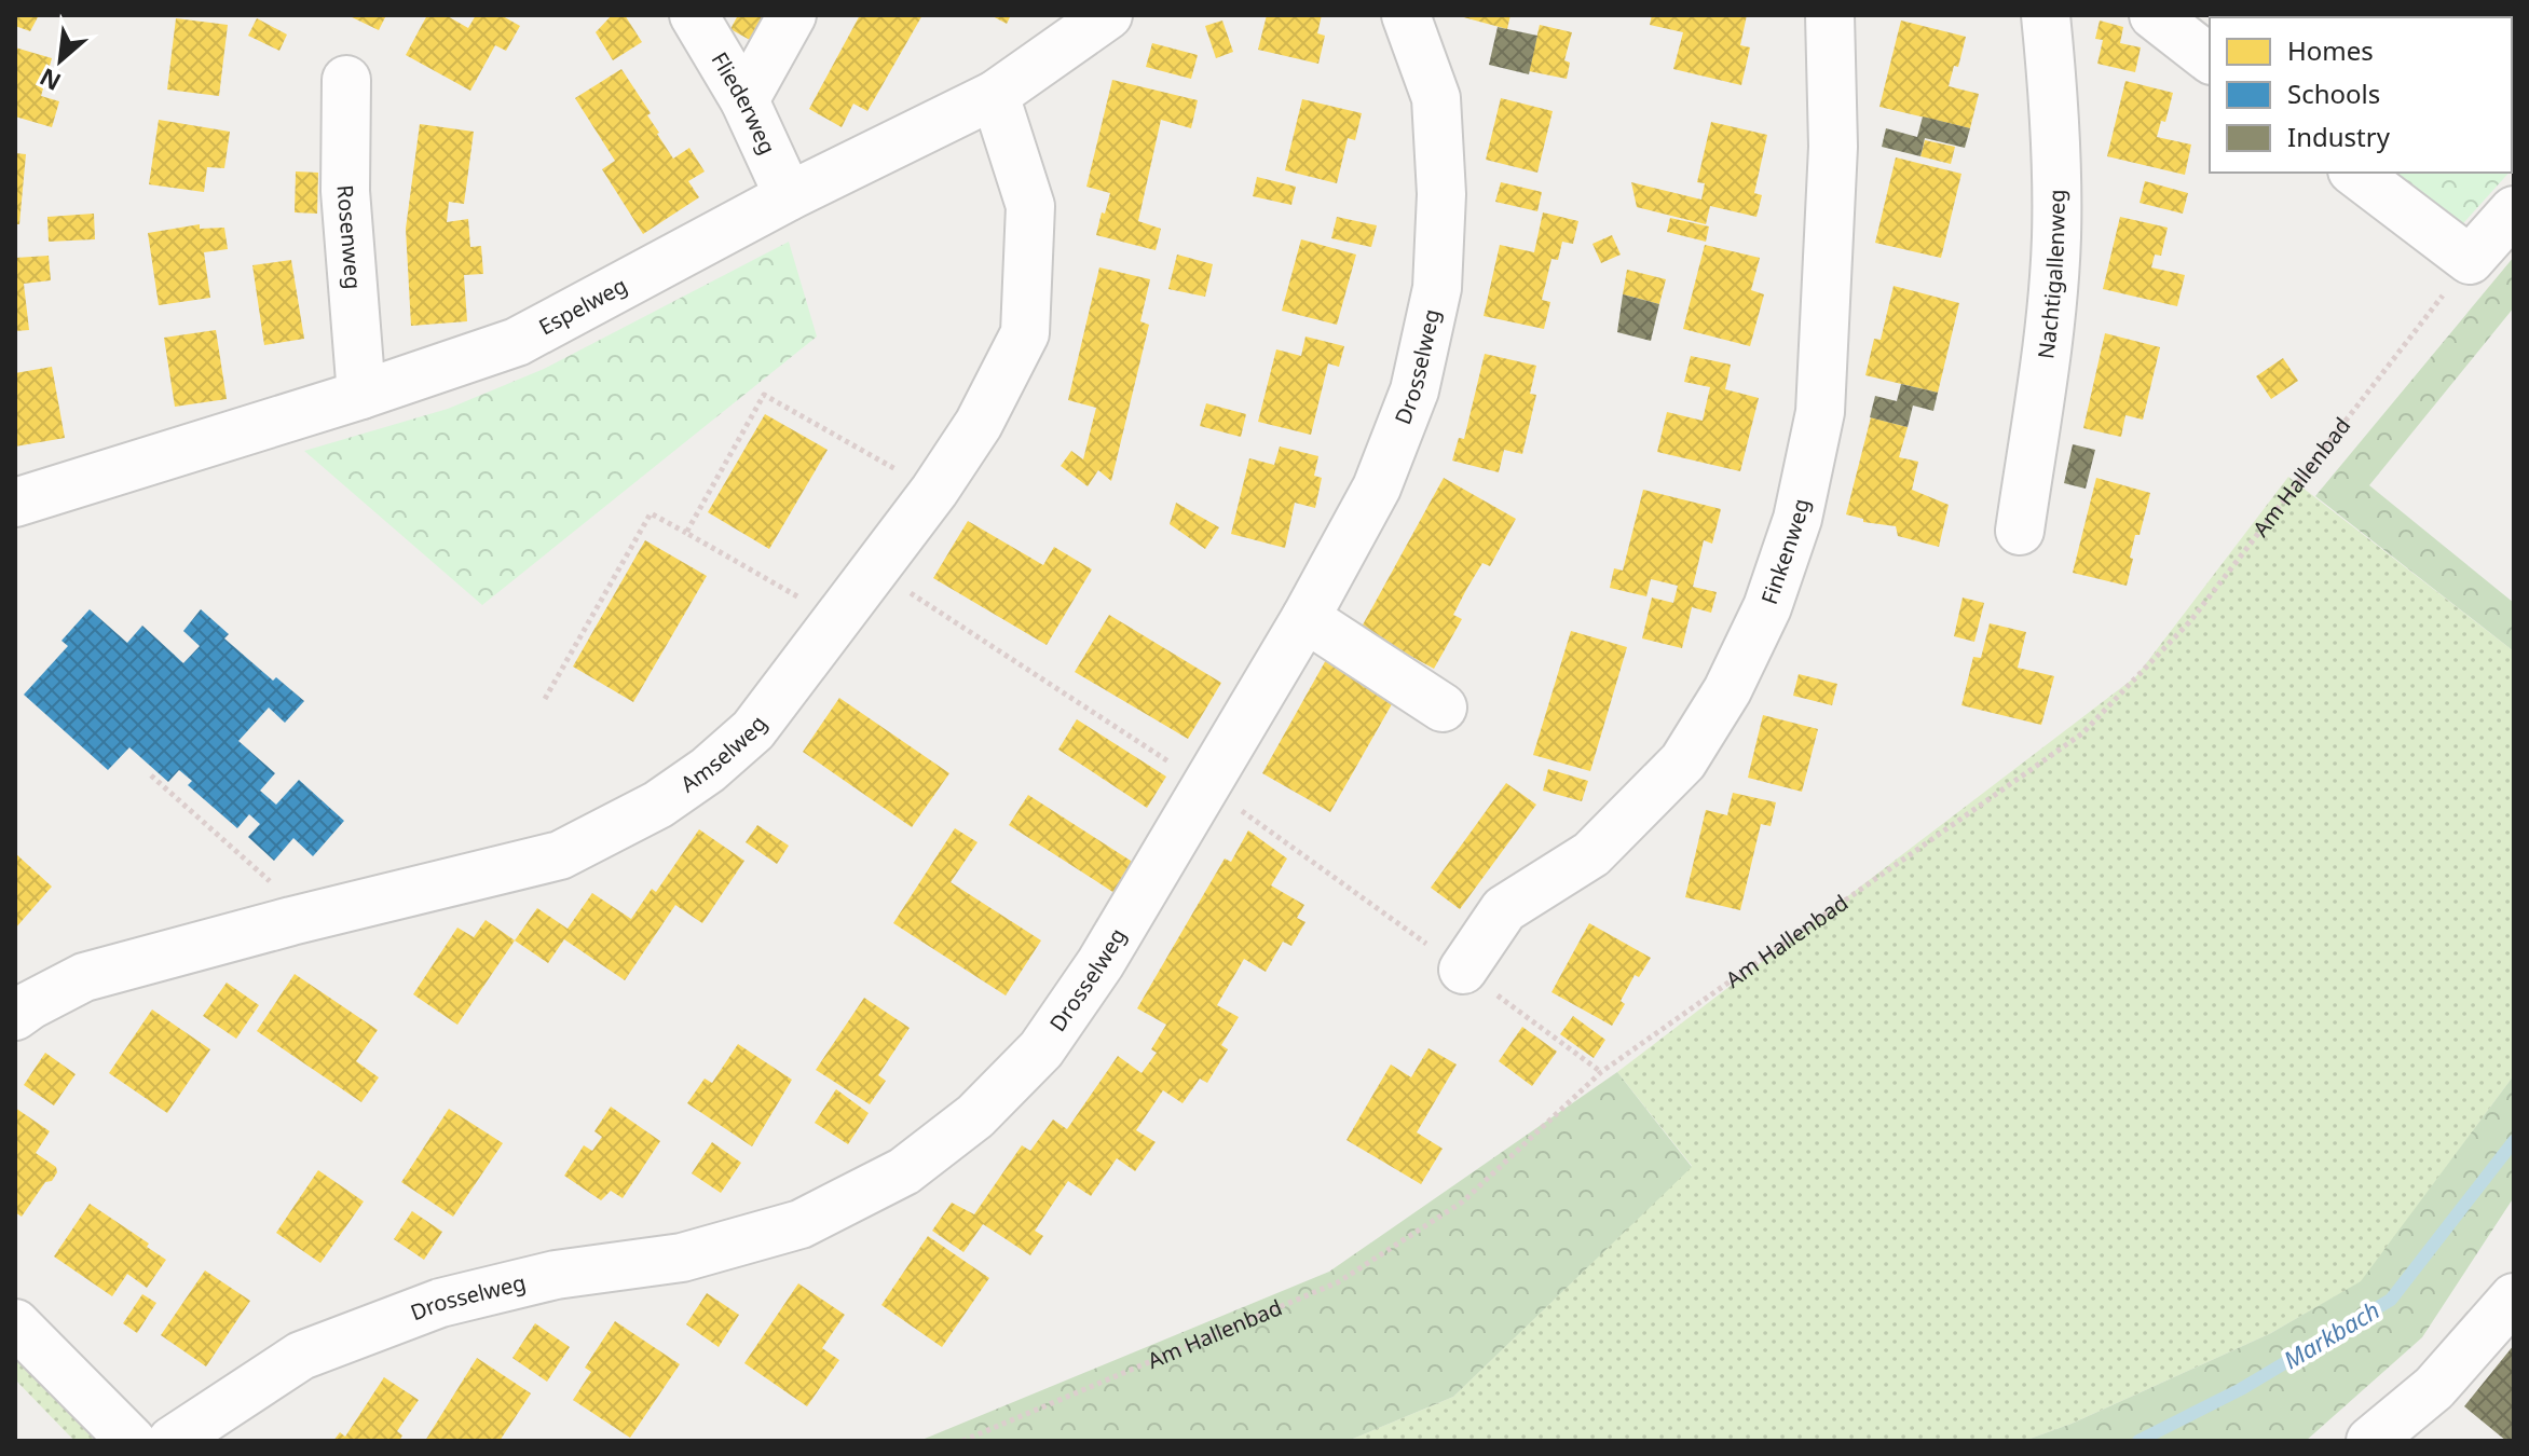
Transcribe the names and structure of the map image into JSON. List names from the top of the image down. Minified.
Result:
{"streets":{"street":["Fliederweg","Rosenweg","Nachtigallenweg","Espelweg","Drosselweg","Finkenweg","Amselweg"],"path":["Am Hallenbad"]},"crossings":[["Fliederweg","Espelweg"],["Rosenweg","Espelweg"],["Espelweg","Amselweg"]],"water":["Markbach"],"legend":["Homes","Schools","Industry"],"north":"bottom left"}
